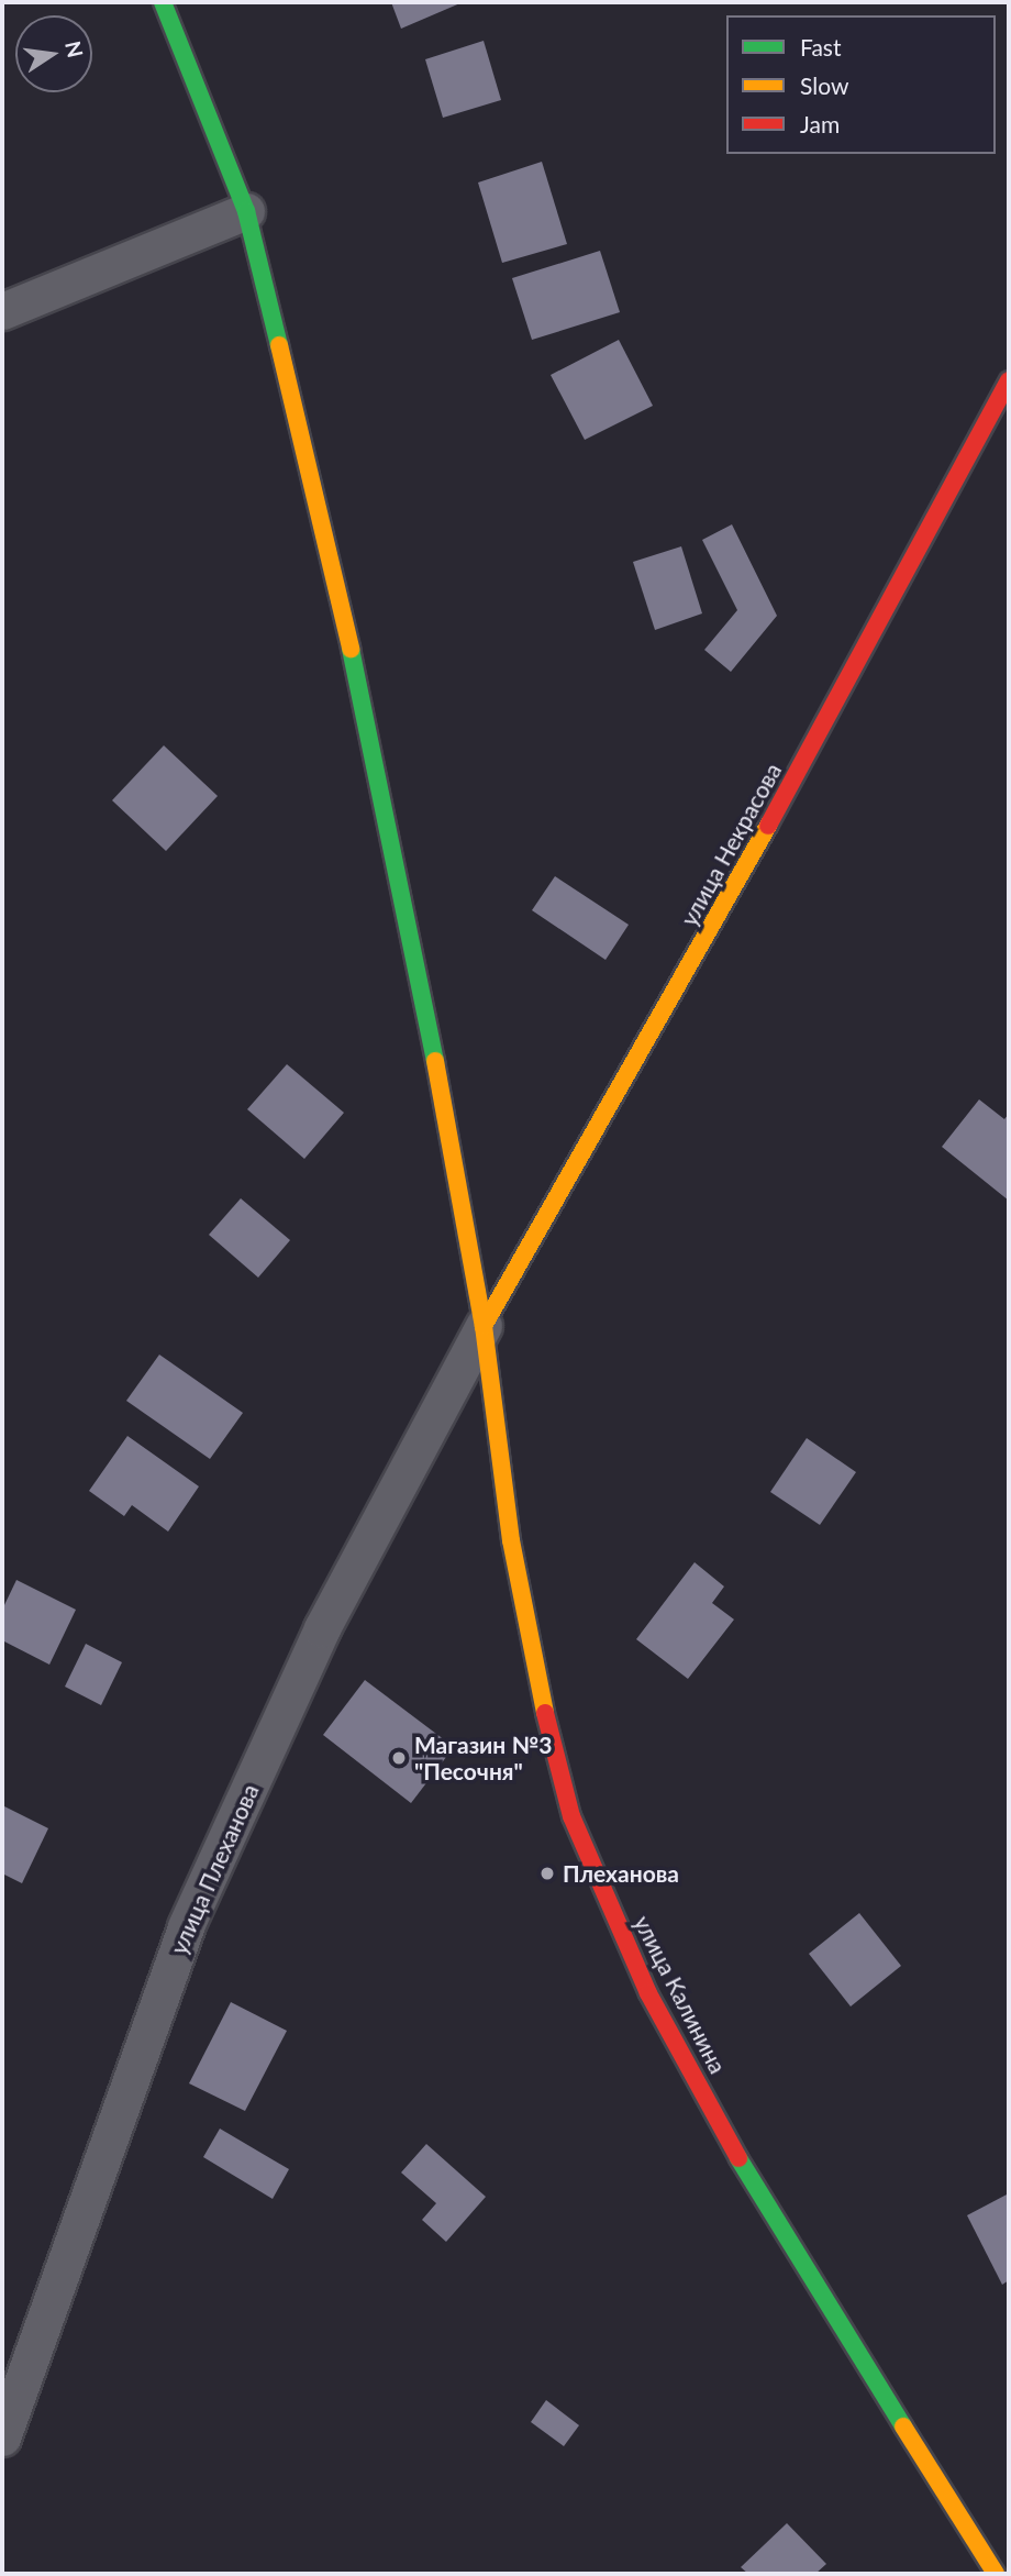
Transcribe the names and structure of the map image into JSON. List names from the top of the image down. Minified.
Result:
{"streets":{"main road":["улица Некрасова","улица Калинина"],"street":["улица Плеханова"]},"crossings":[["улица Некрасова","улица Плеханова"],["улица Некрасова","улица Калинина"],["улица Плеханова","улица Калинина"]],"places":["Магазин №3 \"Песочня\"","Плеханова"],"legend":["Fast","Slow","Jam"],"north":"right"}
